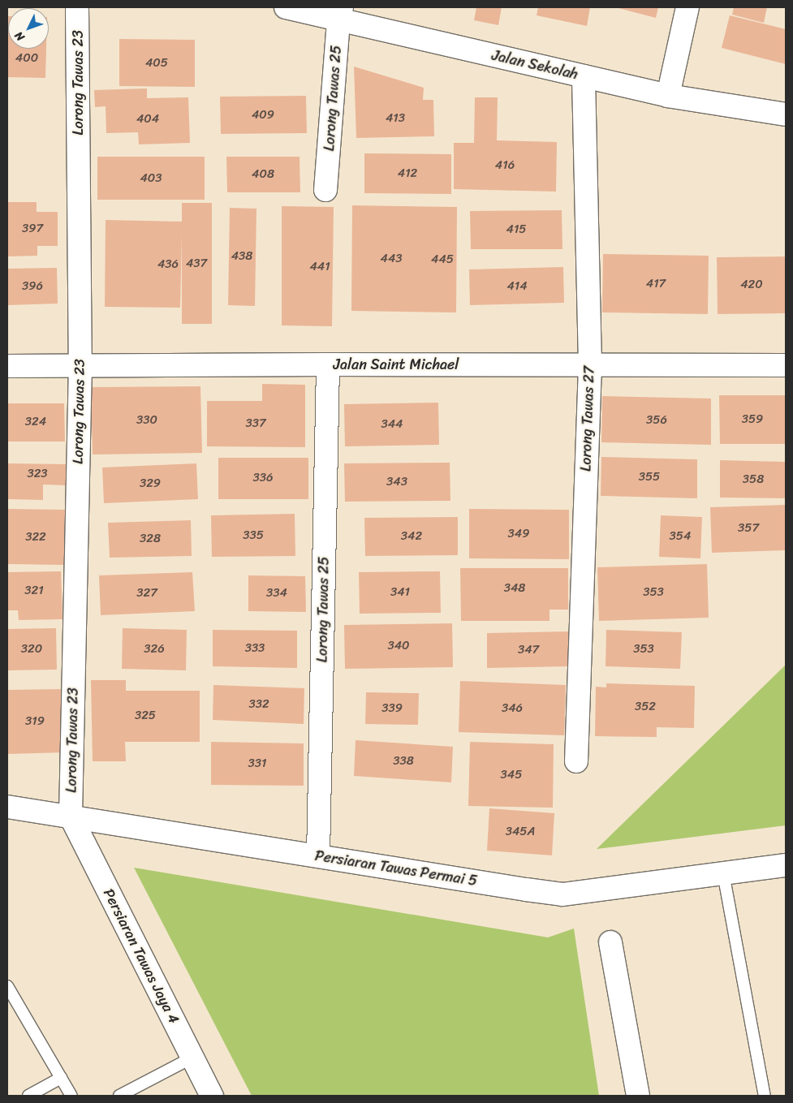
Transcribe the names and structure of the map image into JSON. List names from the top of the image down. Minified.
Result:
{"streets":{"street":["Jalan Sekolah","Lorong Tawas 23","Lorong Tawas 25","Jalan Saint Michael","Lorong Tawas 27","Persiaran Tawas Permai 5","Persiaran Tawas Jaya 4"]},"crossings":[["Jalan Sekolah","Lorong Tawas 25"],["Jalan Sekolah","Lorong Tawas 27"],["Lorong Tawas 23","Jalan Saint Michael"],["Lorong Tawas 23","Persiaran Tawas Permai 5"],["Lorong Tawas 23","Persiaran Tawas Jaya 4"],["Lorong Tawas 25","Jalan Saint Michael"],["Lorong Tawas 25","Persiaran Tawas Permai 5"],["Jalan Saint Michael","Lorong Tawas 27"],["Persiaran Tawas Permai 5","Persiaran Tawas Jaya 4"]],"house_numbers":["400","405","409","413","404","416","412","408","403","397","415","438","443","445","437","436","441","417","420","396","414","359","330","356","324","337","344","323","355","336","358","343","329","357","349","335","342","354","322","328","348","321","341","353","327","334","340","333","320","326","353","347","332","352","339","346","325","319","338","331","345","345A"],"north":"bottom left"}
